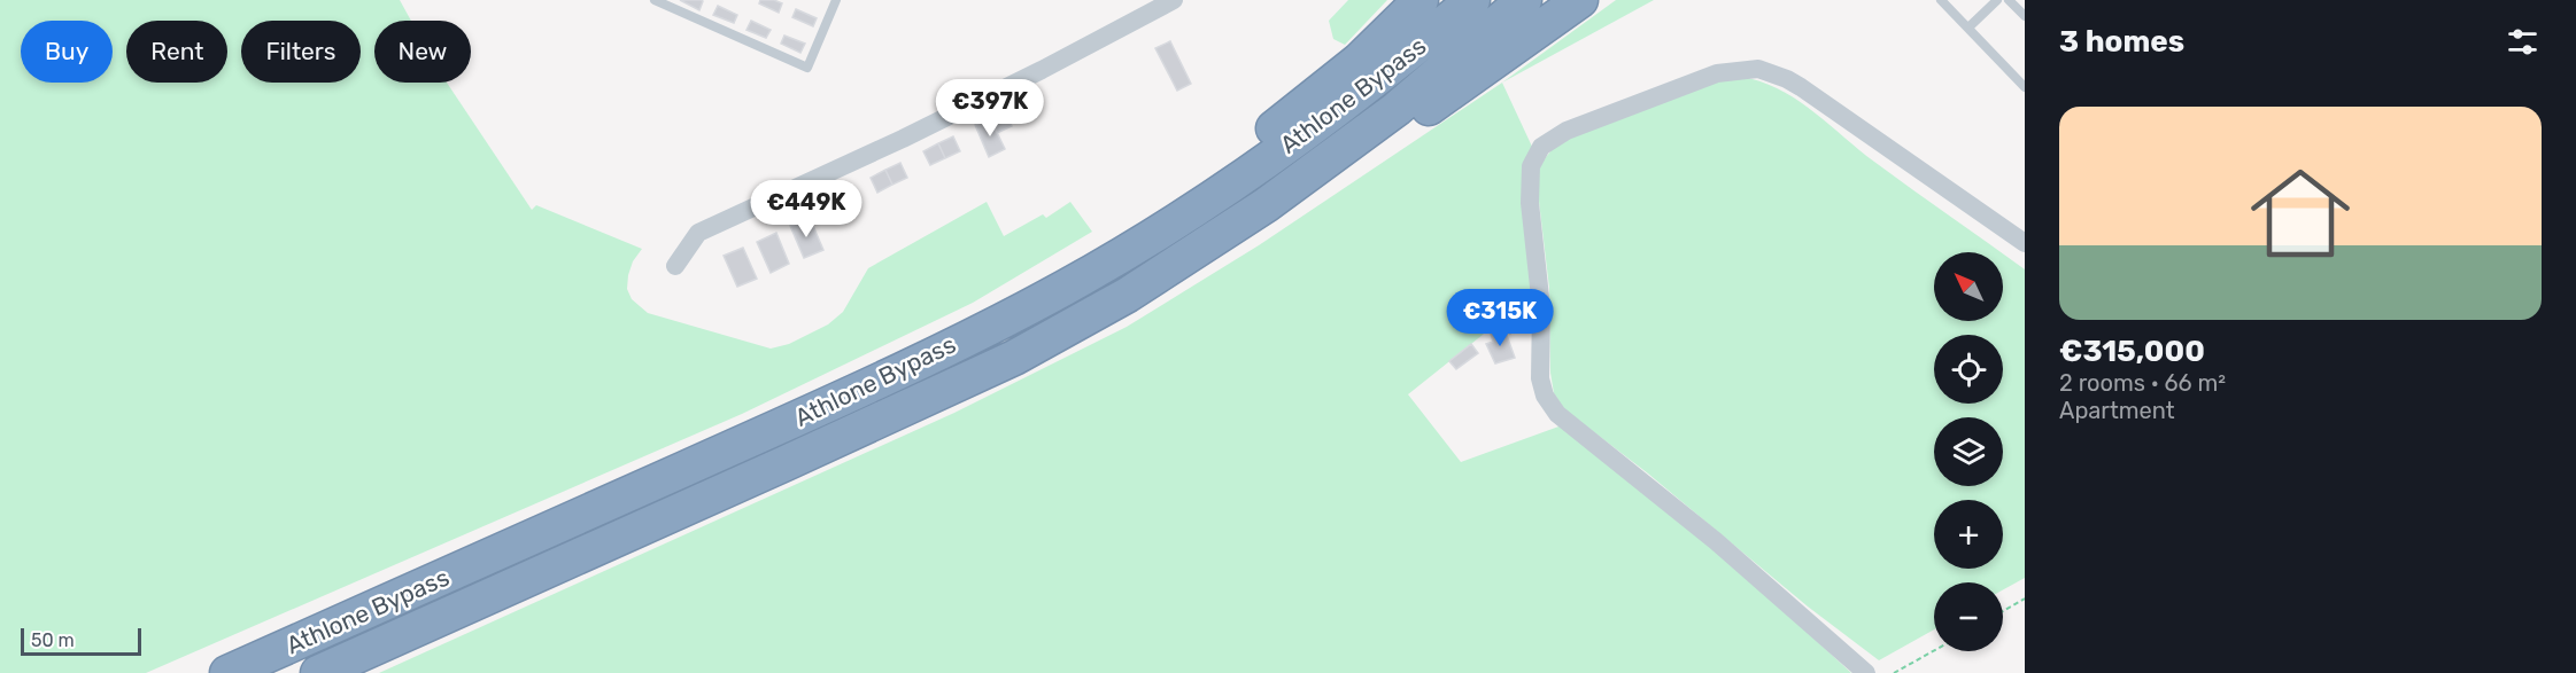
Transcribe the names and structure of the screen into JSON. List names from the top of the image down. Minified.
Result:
{"streets":{"highway":["Athlone Bypass"]},"scale_bar":"50 m","north":"top left","page":{"heading":"3 homes","chip":["Buy","Rent","Filters","New"],"price":["€397K","€449K","€315K"],"list":[{"name":"€315,000","note":"2 rooms · 66 m² · Apartment"}],"map_buttons":["+","−"],"scale":"50 m"}}
